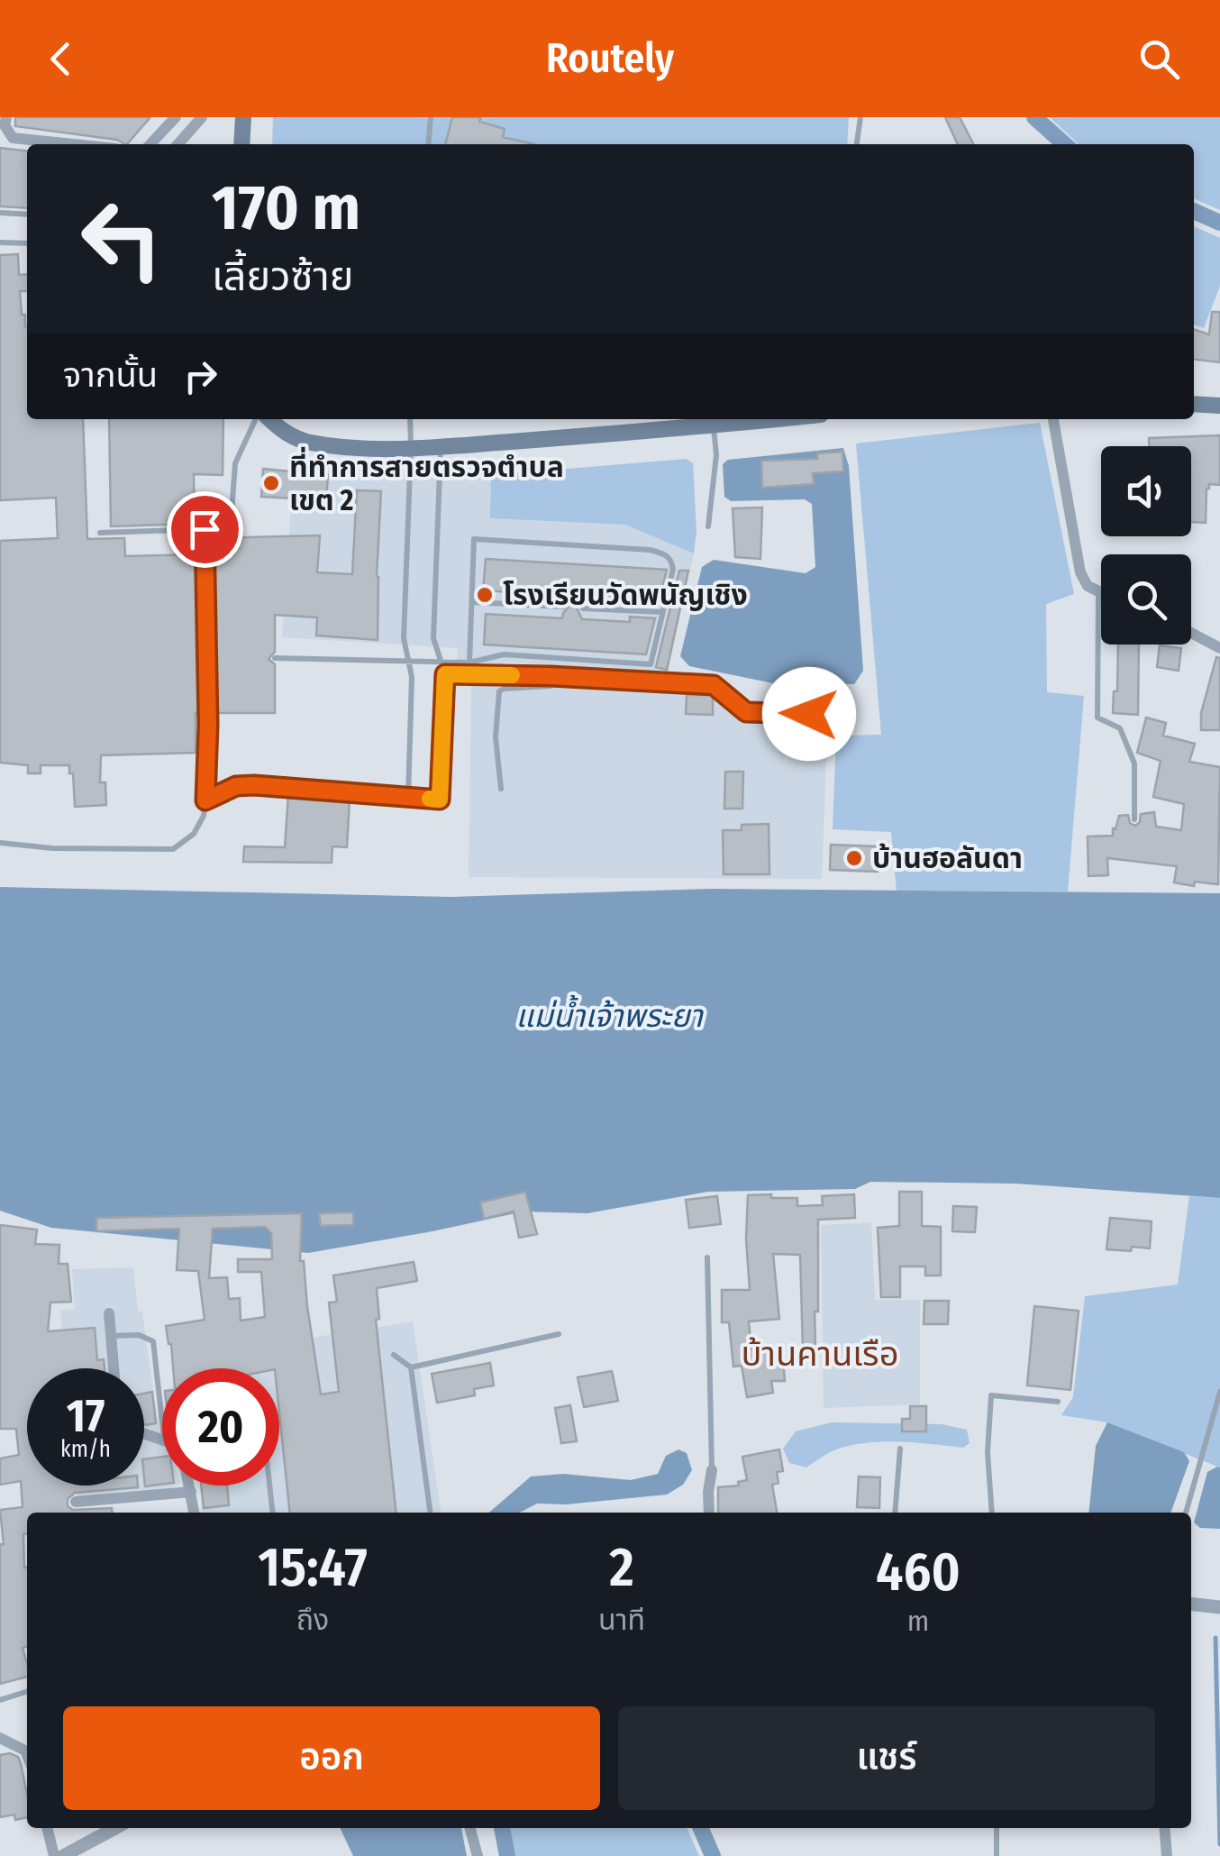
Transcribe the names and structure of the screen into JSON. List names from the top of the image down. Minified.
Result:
{"districts":["บ้านคานเรือ"],"water":["แม่น้ำเจ้าพระยา"],"places":["ที่ทำการสายตรวจตำบล เขต 2","โรงเรียนวัดพนัญเชิง","บ้านฮอลันดา"],"page":{"header":"Routely","turn":["170 m","เลี้ยวซ้าย"],"then":"จากนั้น","speed":"17 km/h","limit":"20","eta":["15:47","ถึง","2","นาที","460","m"],"buttons":["ออก","แชร์"]}}
